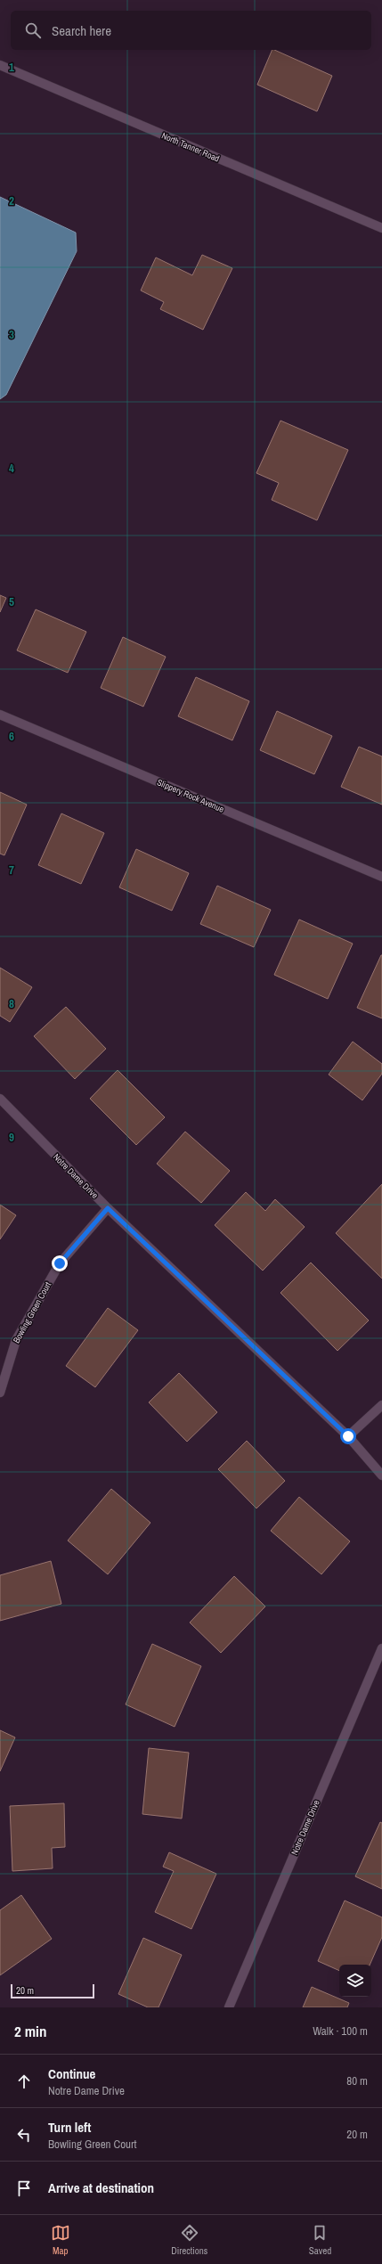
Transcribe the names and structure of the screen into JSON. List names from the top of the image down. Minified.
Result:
{"streets":{"street":["North Tanner Road","Slippery Rock Avenue","Notre Dame Drive","Bowling Green Court"]},"crossings":[["Notre Dame Drive","Bowling Green Court"]],"scale_bar":"20 m","page":{"search":"Search here","scale":"20 m","heading":["2 min","Walk · 100 m"],"list":[["Continue","Notre Dame Drive","80 m"],["Turn left","Bowling Green Court","20 m"],"Arrive at destination"],"nav":["Map","Directions","Saved"]},"grid":{"rows":["1","2","3","4","5","6","7","8","9"]}}
